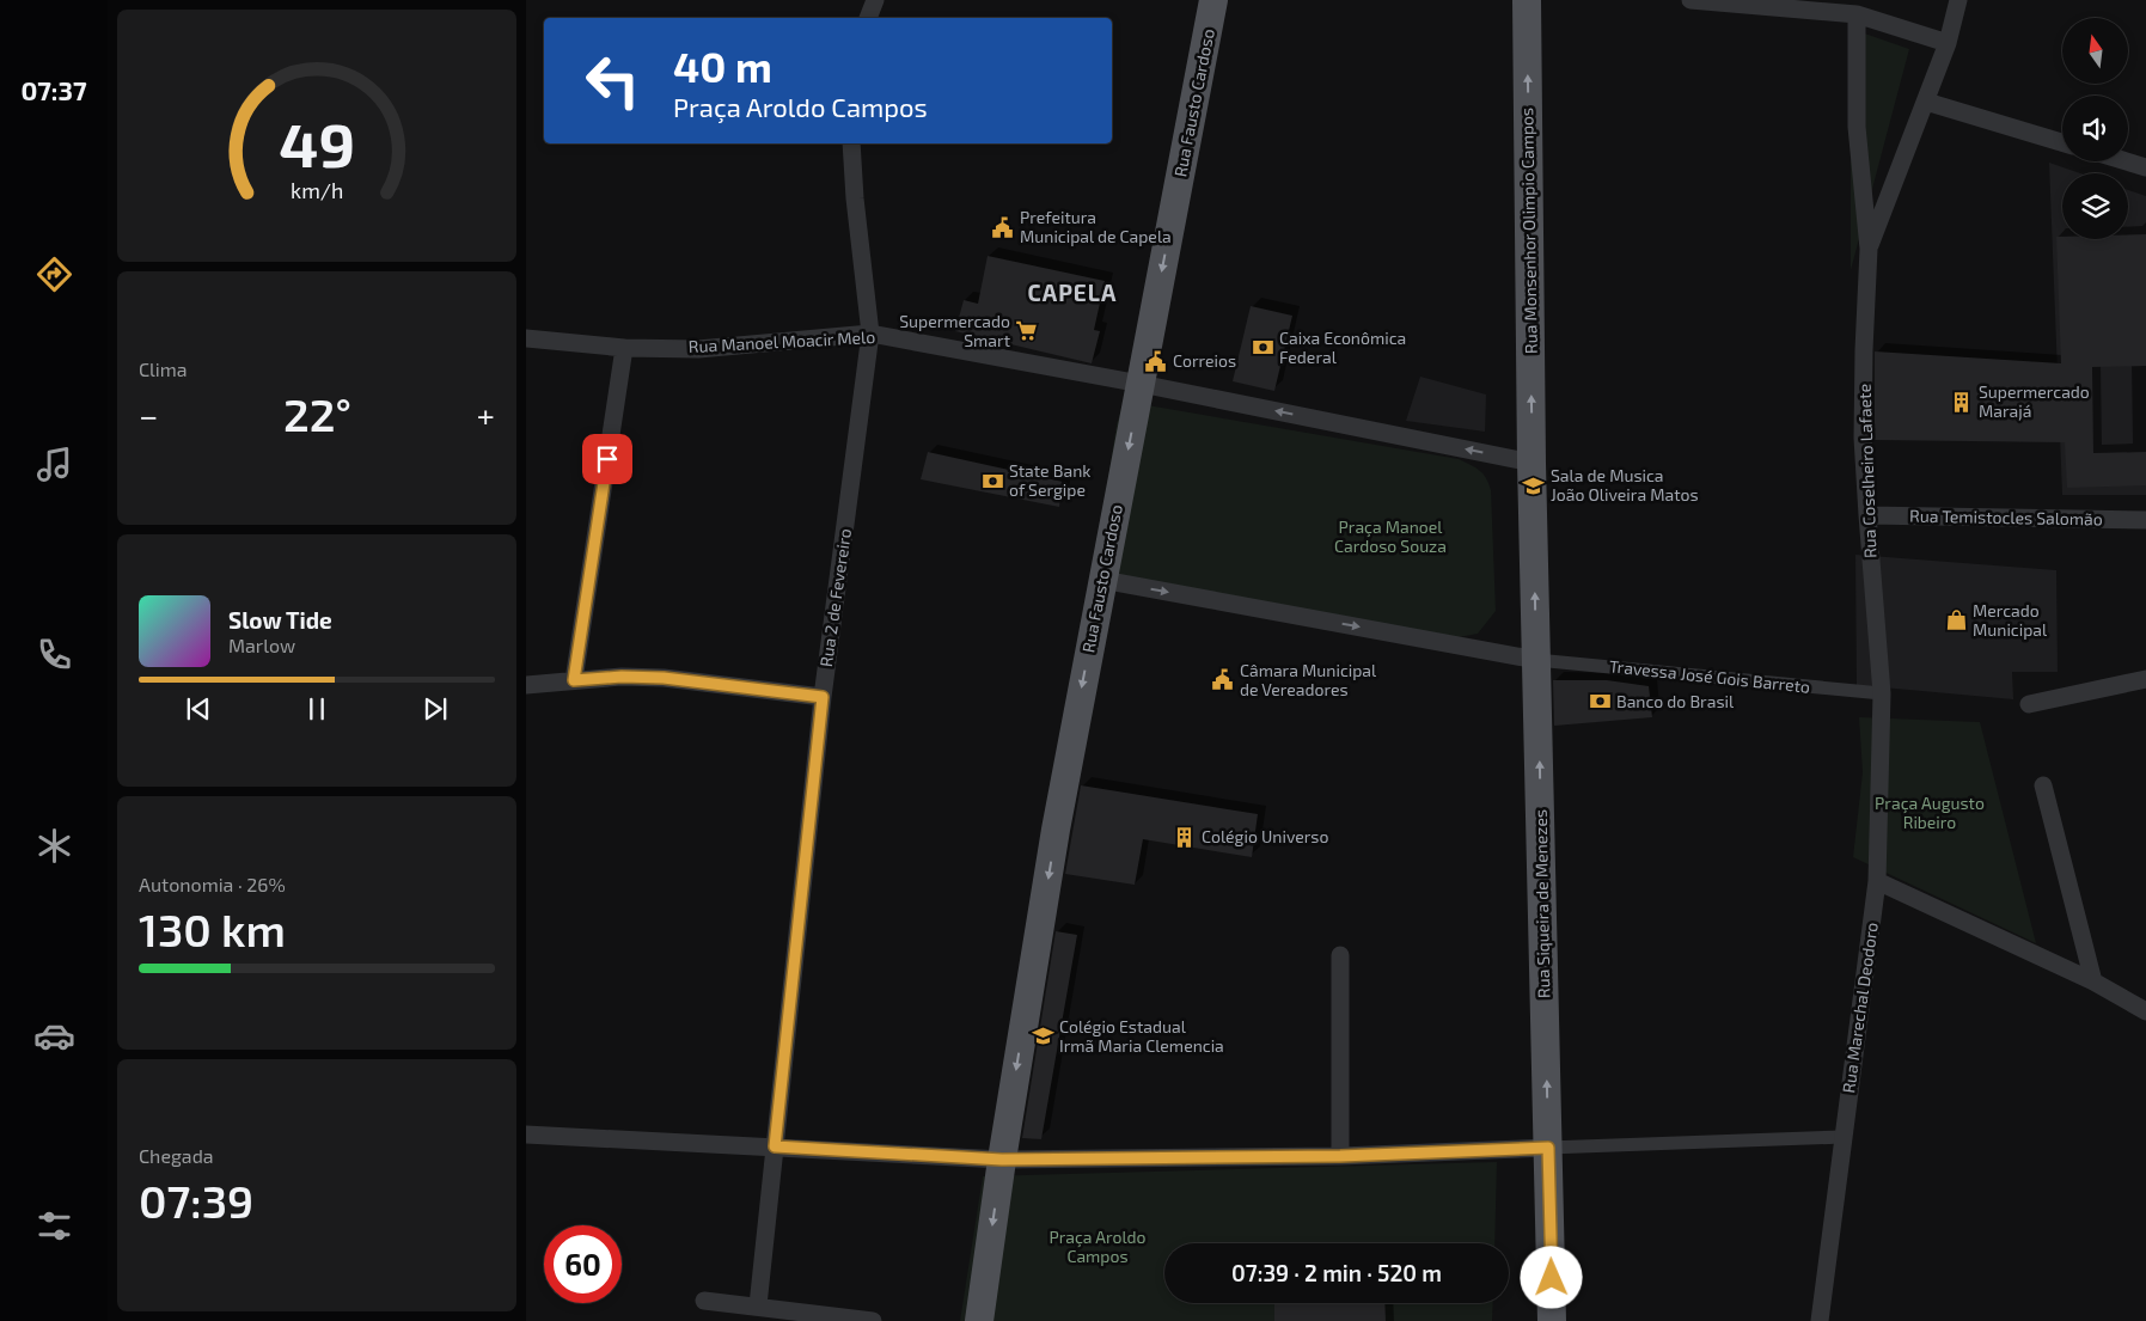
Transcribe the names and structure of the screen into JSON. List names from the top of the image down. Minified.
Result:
{"streets":{"main road":["Rua Fausto Cardoso","Rua Monsenhor Olimpio Campos","Rua Siqueira de Menezes"],"street":["Rua Manoel Moacir Melo","Rua Coselheiro Lafaete","Rua Temistocles Salomão","Rua 2 de Fevereiro","Travessa José Gois Barreto","Rua Marechal Deodoro"]},"crossings":[["Rua Fausto Cardoso","Rua Manoel Moacir Melo"],["Rua Manoel Moacir Melo","Rua 2 de Fevereiro"],["Rua Coselheiro Lafaete","Rua Temistocles Salomão"],["Rua Coselheiro Lafaete","Travessa José Gois Barreto"],["Rua Coselheiro Lafaete","Rua Marechal Deodoro"],["Travessa José Gois Barreto","Rua Siqueira de Menezes"],["Travessa José Gois Barreto","Rua Marechal Deodoro"]],"one_way":["Rua Fausto Cardoso","Rua Monsenhor Olimpio Campos","Rua Siqueira de Menezes"],"districts":["CAPELA"],"parks":["Praça Manoel Cardoso Souza","Praça Augusto Ribeiro","Praça Aroldo Campos"],"places":{"public building":["Prefeitura Municipal de Capela","Correios","Câmara Municipal de Vereadores"],"supermarket":["Supermercado Smart"],"bank":["Caixa Econômica Federal","State Bank of Sergipe","Banco do Brasil"],"building":["Supermercado Marajá","Colégio Universo"],"school or university":["Sala de Musica João Oliveira Matos","Colégio Estadual Irmã Maria Clemencia"],"shop":["Mercado Municipal"]},"north":"top","page":{"tabs":"07:37","turn":["40 m","Praça Aroldo Campos"],"tile":["Clima",["Autonomia · 26%","130 km"],["Chegada","07:39"]],"heat":["−","22°","+"],"song":["Slow Tide","Marlow"],"limit":"60","trip":"07:39 · 2 min · 520 m","gauge":["49","km/h"]}}
